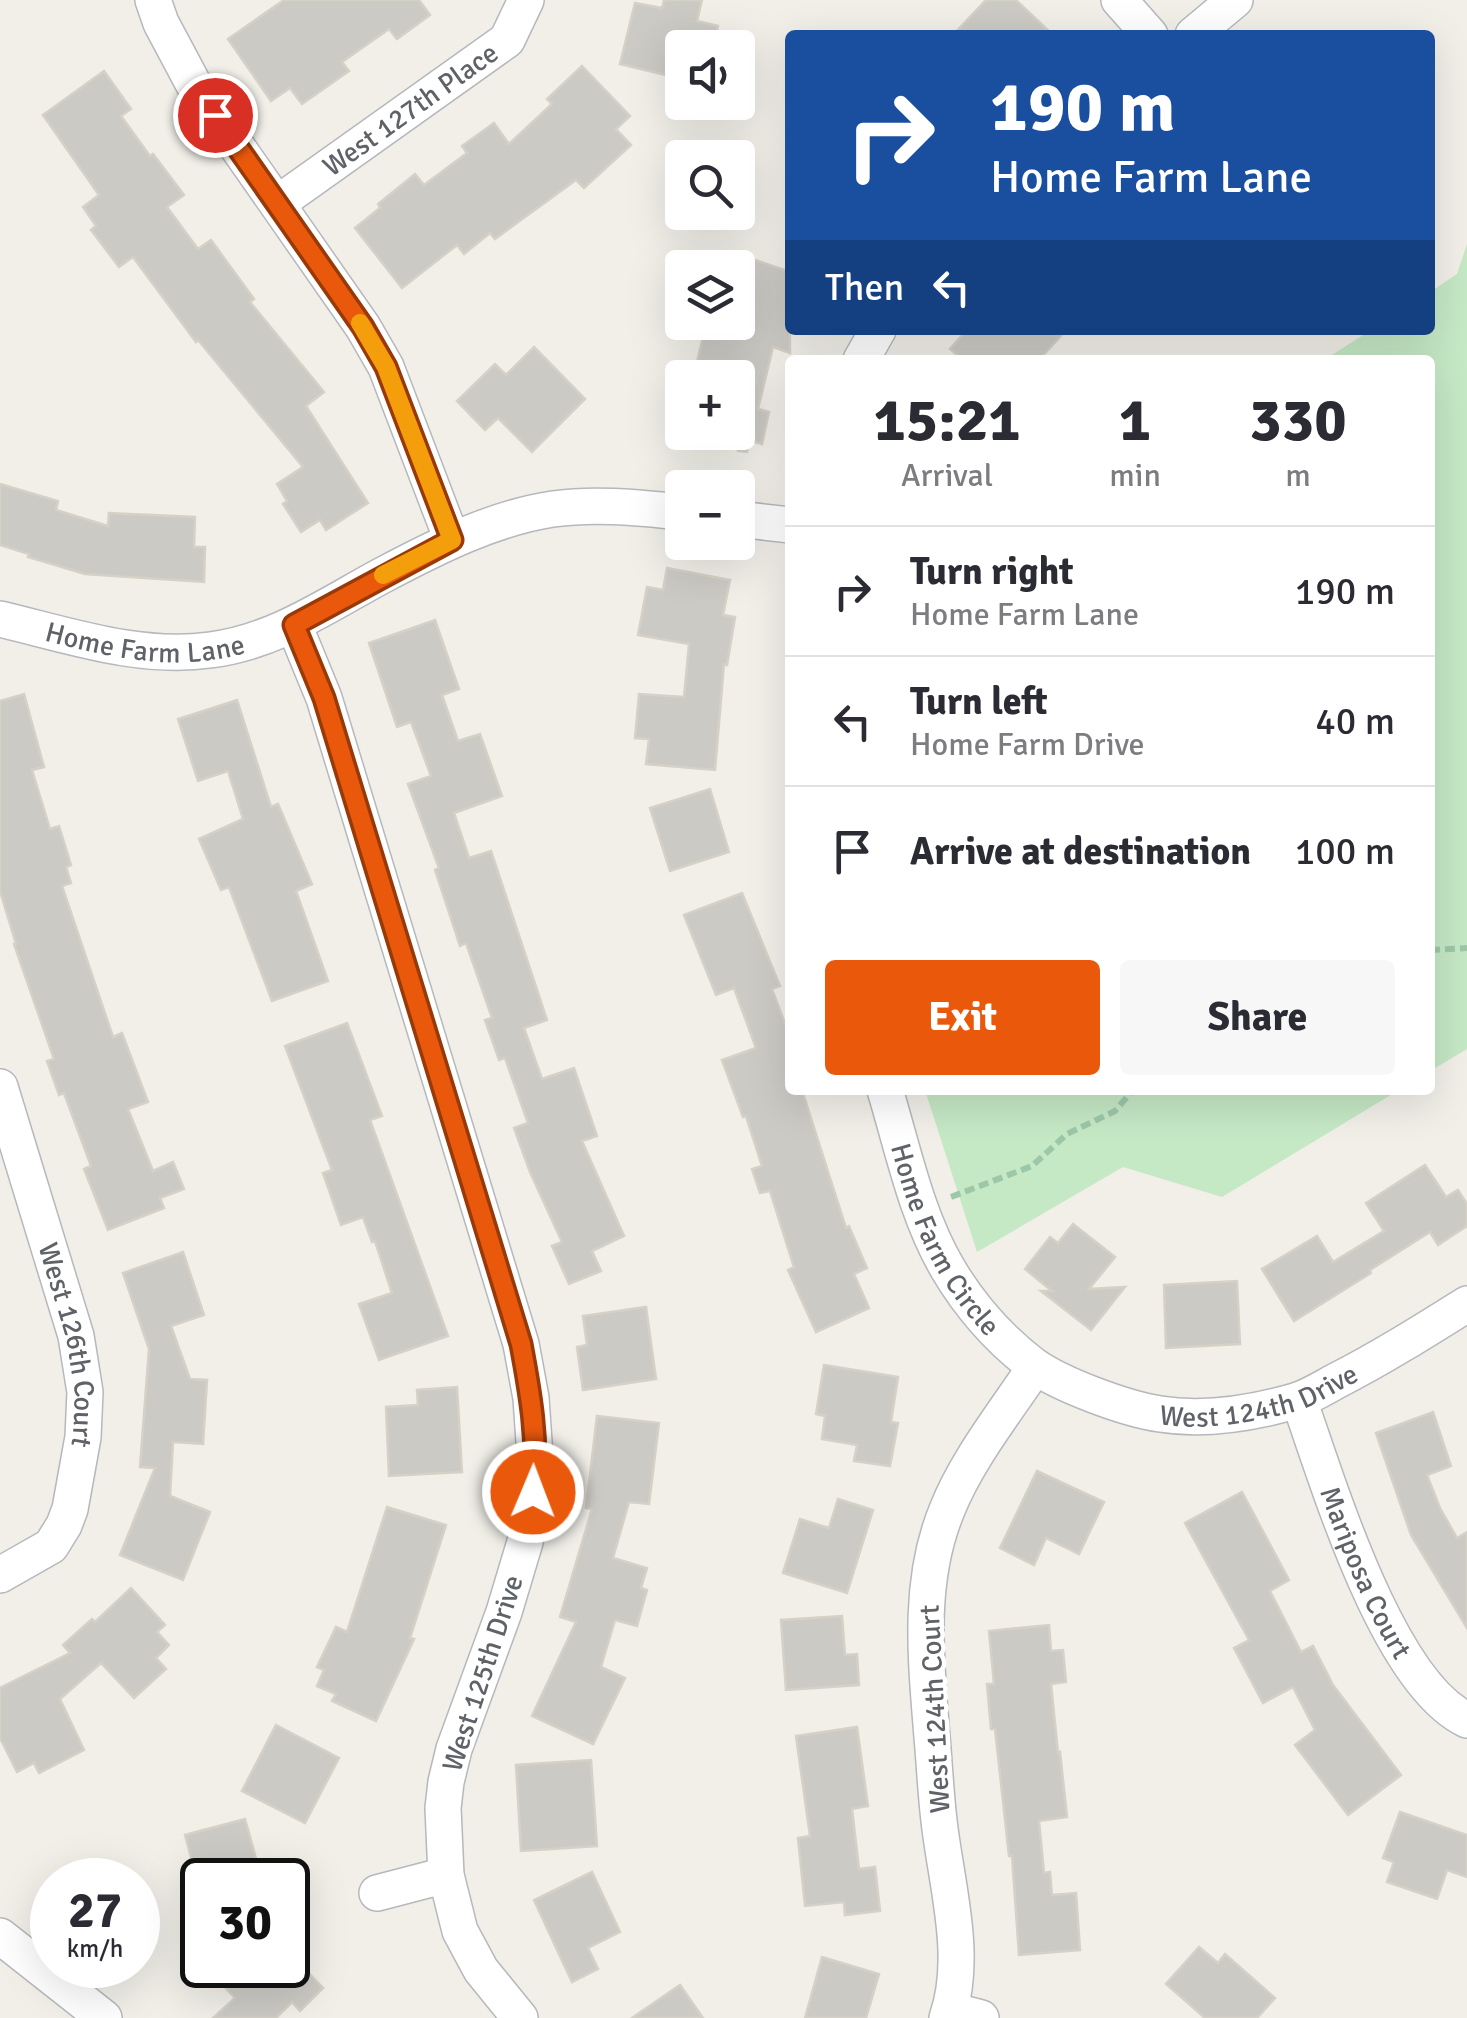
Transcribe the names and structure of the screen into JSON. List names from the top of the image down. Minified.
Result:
{"streets":{"street":["West 127th Place","Home Farm Lane","Home Farm Circle","West 126th Court","West 124th Drive","Mariposa Court","West 125th Drive","West 124th Court"]},"crossings":[["Home Farm Lane","West 125th Drive"],["Home Farm Circle","West 124th Drive"],["Home Farm Circle","West 124th Court"],["West 124th Drive","Mariposa Court"],["West 124th Drive","West 124th Court"]],"page":{"map_buttons":["+","−"],"turn":["190 m","Home Farm Lane"],"then":"Then","eta":["15:21","Arrival","1","min","330","m"],"list":[{"name":"Turn right","note":"Home Farm Lane","value":"190 m"},{"name":"Turn left","note":"Home Farm Drive","value":"40 m"},{"name":"Arrive at destination","value":"100 m"}],"buttons":["Exit","Share"],"speed":"27 km/h","limit":"30"}}
